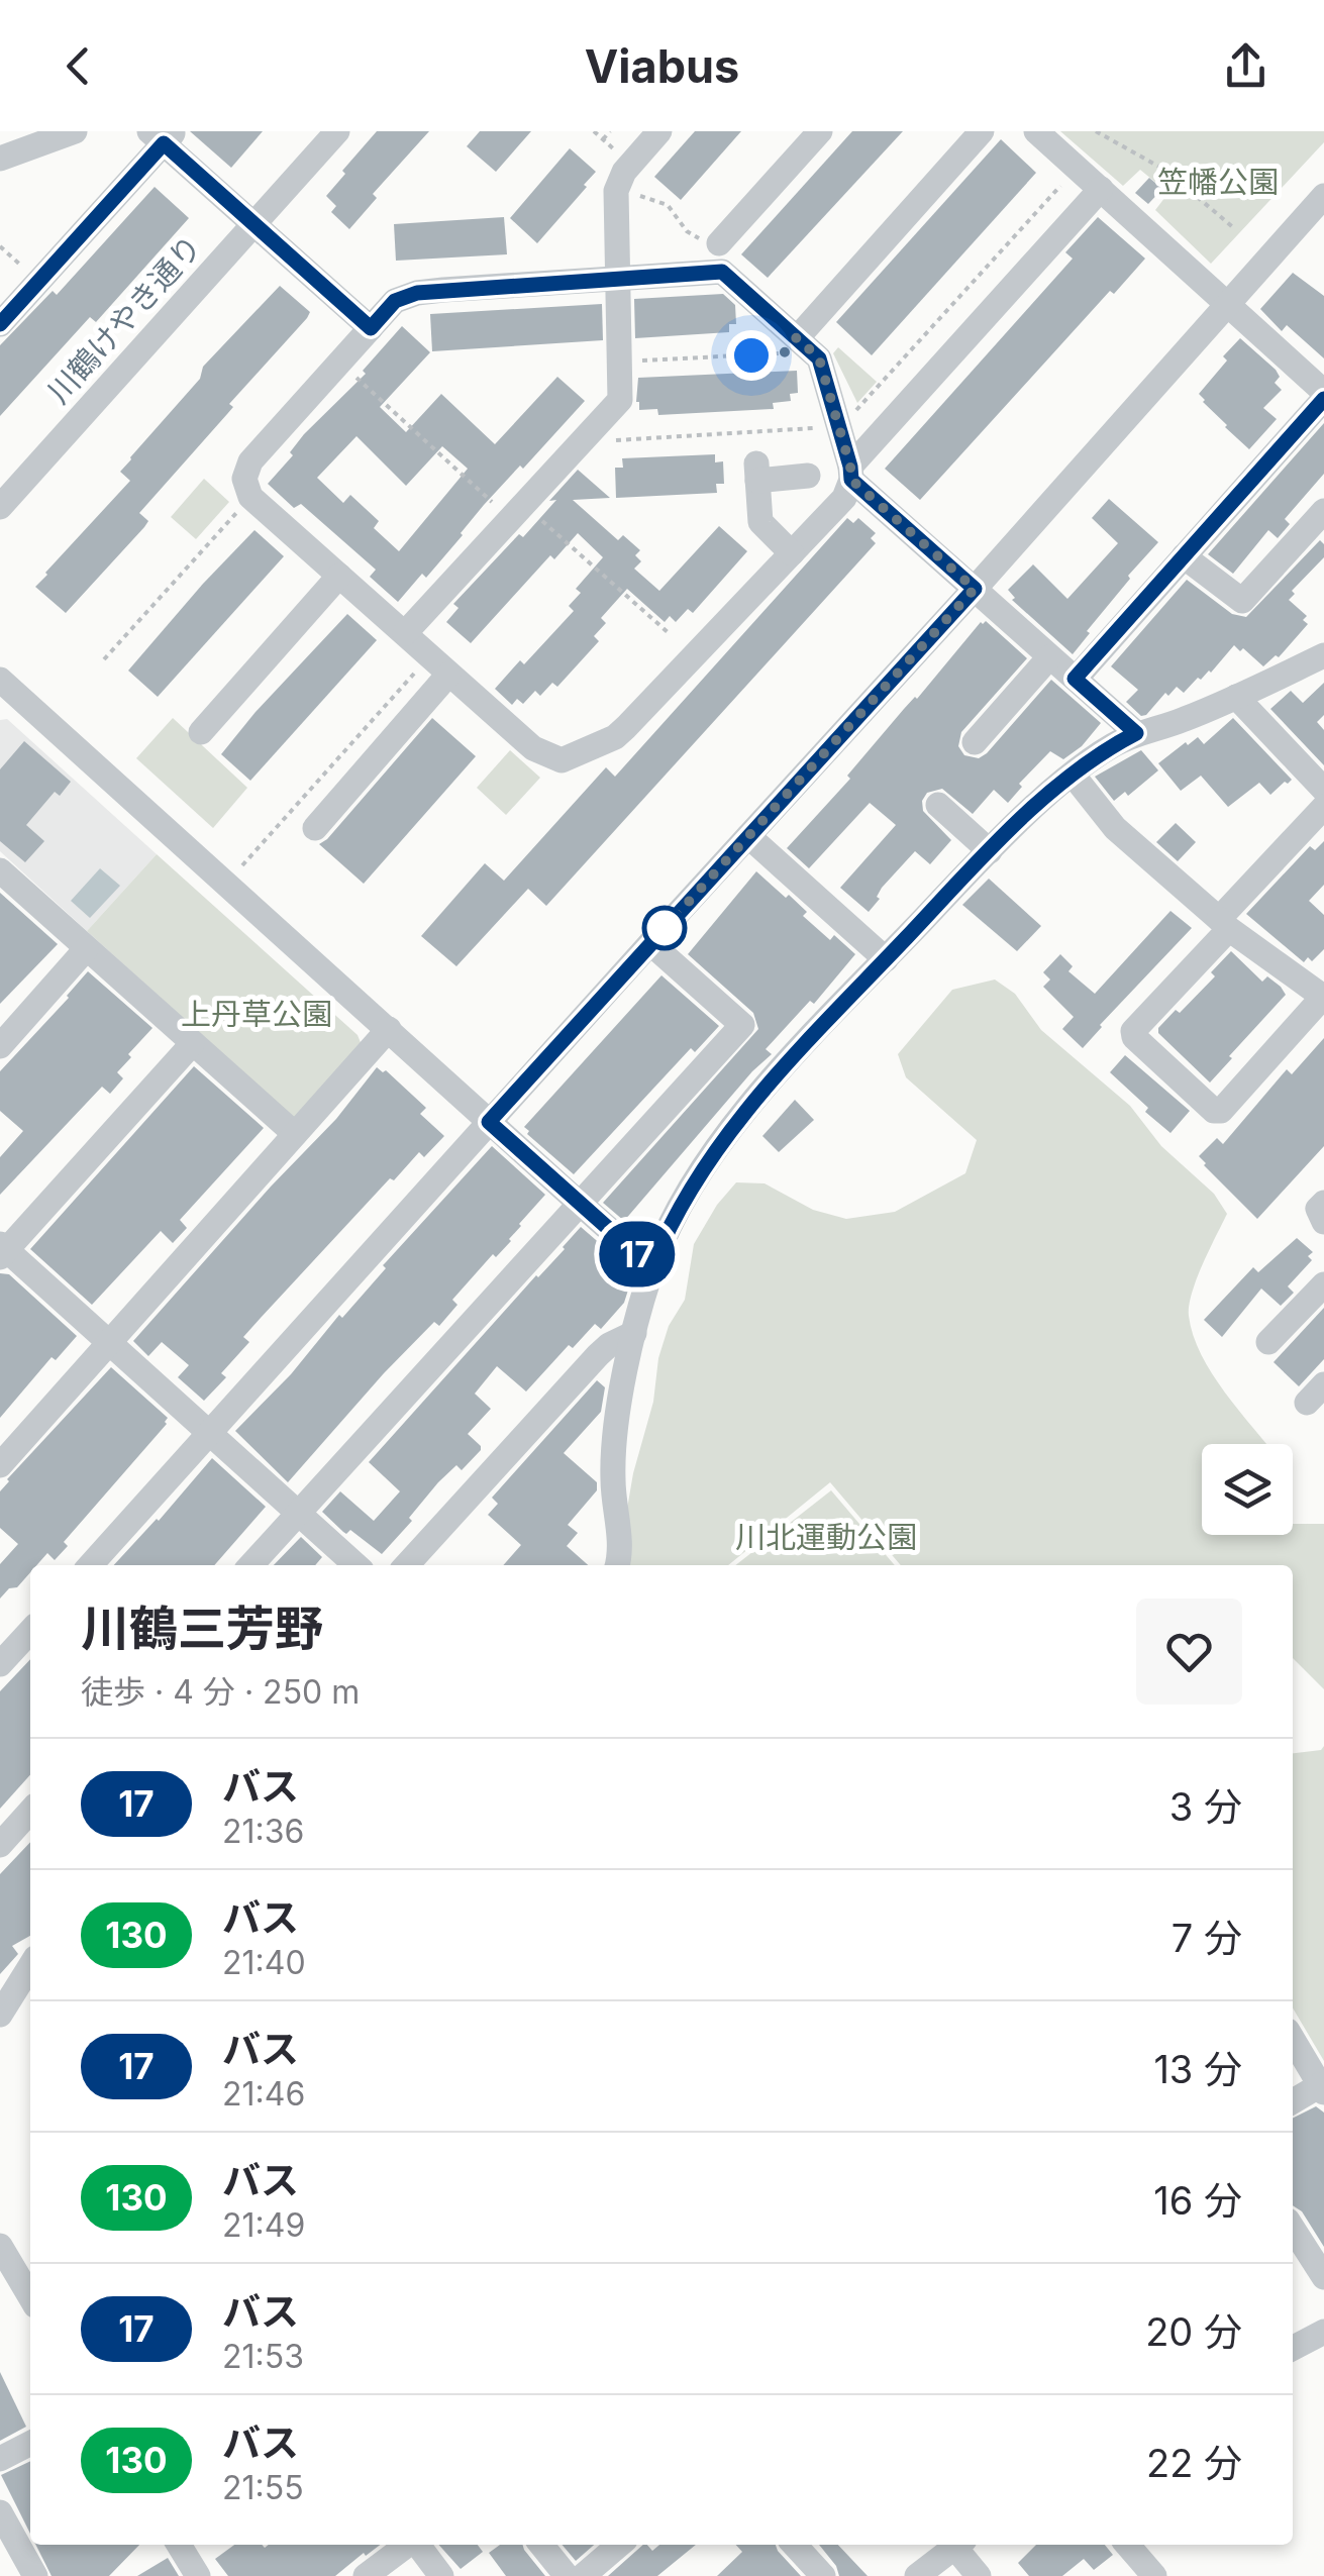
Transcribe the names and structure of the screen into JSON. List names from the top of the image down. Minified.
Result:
{"streets":{"street":["川鶴けやき通り"]},"parks":["笠幡公園","上丹草公園","川北運動公園"],"lines":["bus line 17"],"page":{"header":"Viabus","on_map":"17","heading":["川鶴三芳野","徒歩 · 4 分 · 250 m"],"list":[{"mark":"17","name":"バス","note":"21:36","value":"3 分"},{"mark":"130","name":"バス","note":"21:40","value":"7 分"},{"mark":"17","name":"バス","note":"21:46","value":"13 分"},{"mark":"130","name":"バス","note":"21:49","value":"16 分"},{"mark":"17","name":"バス","note":"21:53","value":"20 分"},{"mark":"130","name":"バス","note":"21:55","value":"22 分"}]}}
